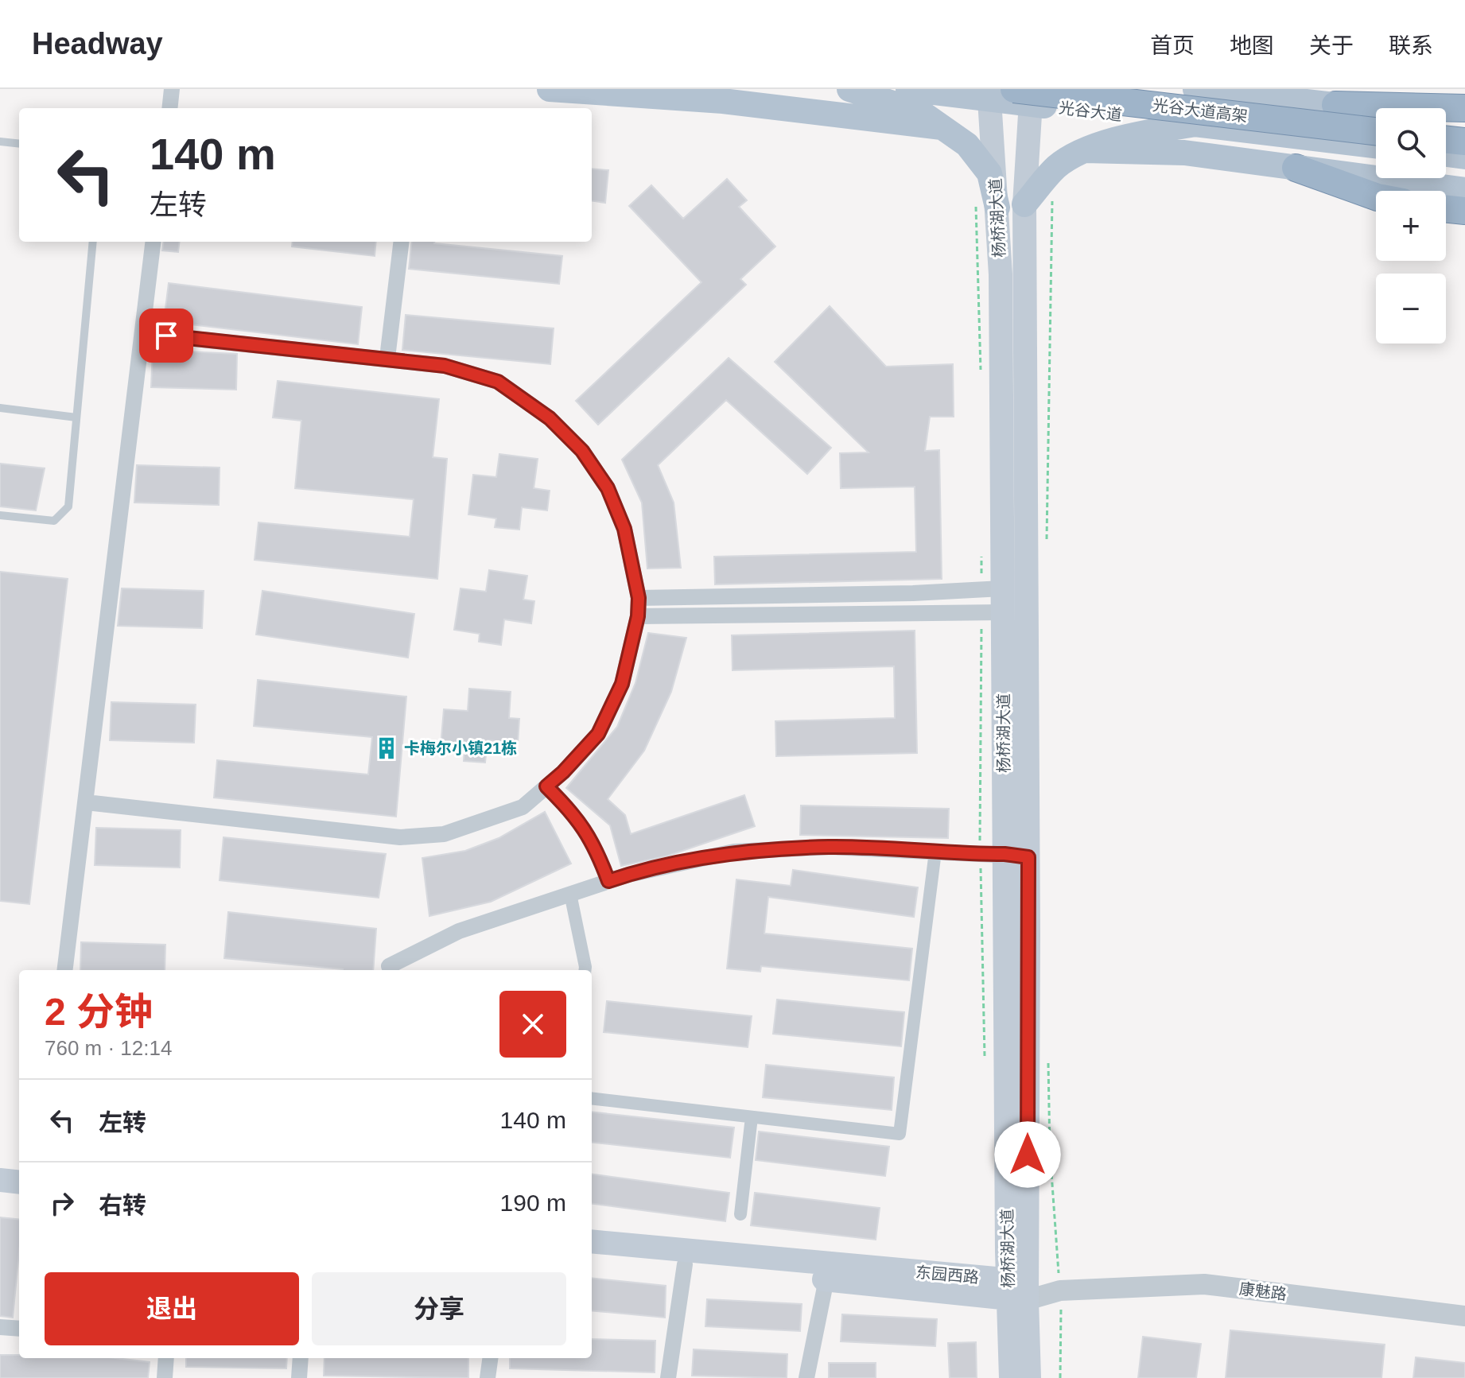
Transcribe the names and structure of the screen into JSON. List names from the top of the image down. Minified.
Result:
{"streets":{"highway":["光谷大道高架"],"main road":["光谷大道","杨桥湖大道","东园西路"],"street":["康魅路"]},"crossings":[["光谷大道高架","光谷大道"],["光谷大道高架","杨桥湖大道"],["光谷大道","杨桥湖大道"],["杨桥湖大道","东园西路"],["东园西路","康魅路"]],"places":{"building":["卡梅尔小镇21栋"]},"page":{"header":"Headway","nav":["首页","地图","关于","联系"],"map_buttons":["+","−"],"turn":["140 m","左转"],"heading":["2 分钟","760 m · 12:14"],"list":[{"name":"左转","value":"140 m"},{"name":"右转","value":"190 m"}],"buttons":["退出","分享"]}}
